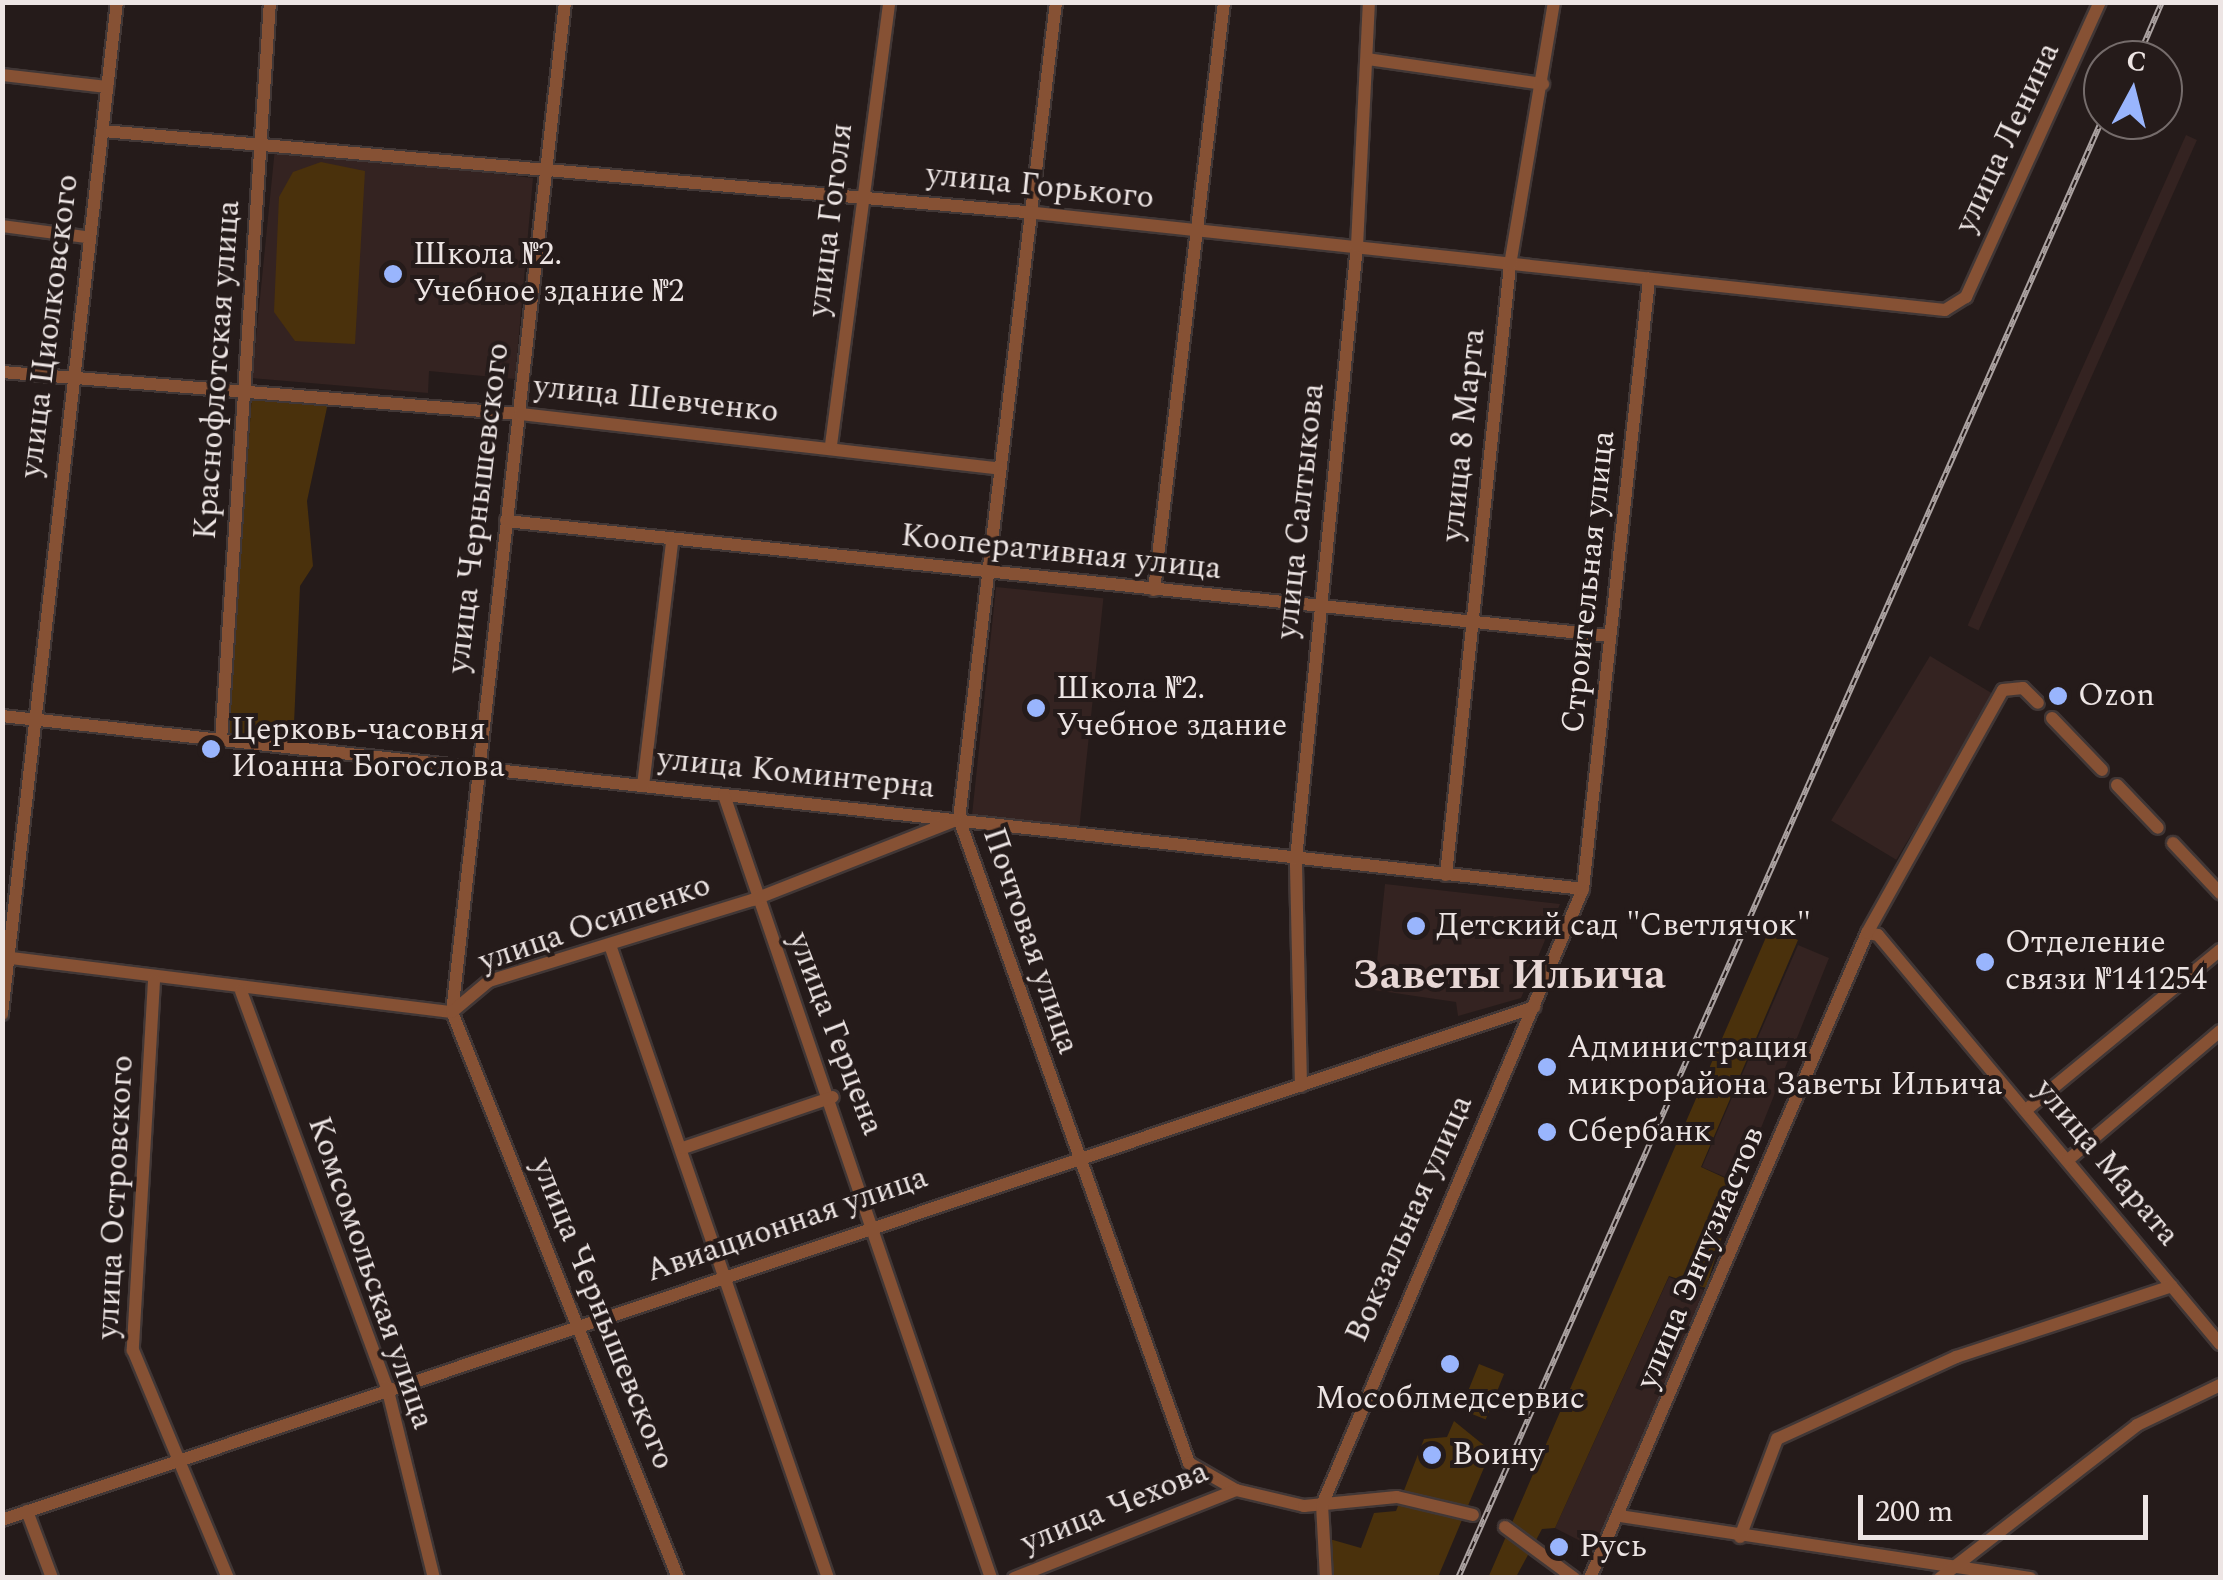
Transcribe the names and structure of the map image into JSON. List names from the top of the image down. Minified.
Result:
{"streets":{"street":["улица Ленина","улица Горького","улица Гоголя","улица Циолковского","Краснофлотская улица","улица Шевченко","улица 8 Марта","улица Чернышевского","улица Салтыкова","Кооперативная улица","Строительная улица","улица Коминтерна","улица Осипенко","Почтовая улица","улица Герцена","улица Марата","улица Островского","Вокзальная улица","Авиационная улица","улица Энтузиастов","Комсомольская улица","улица Чехова"]},"crossings":[["улица Ленина","улица Горького"],["улица Горького","улица Гоголя"],["улица Горького","улица Циолковского"],["улица Горького","Краснофлотская улица"],["улица Горького","улица 8 Марта"],["улица Горького","улица Чернышевского"],["улица Горького","улица Салтыкова"],["улица Горького","Строительная улица"],["улица Горького","Почтовая улица"],["улица Гоголя","улица Шевченко"],["улица Циолковского","улица Шевченко"],["улица Циолковского","улица Коминтерна"],["улица Циолковского","улица Осипенко"],["Краснофлотская улица","улица Шевченко"],["Краснофлотская улица","улица Коминтерна"],["улица Шевченко","улица Чернышевского"],["улица Шевченко","Почтовая улица"],["улица 8 Марта","Кооперативная улица"],["улица 8 Марта","улица Коминтерна"],["улица Чернышевского","Кооперативная улица"],["улица Чернышевского","улица Коминтерна"],["улица Чернышевского","улица Осипенко"],["улица Чернышевского","Авиационная улица"],["улица Салтыкова","Кооперативная улица"],["улица Салтыкова","улица Коминтерна"],["улица Салтыкова","Авиационная улица"],["Кооперативная улица","Строительная улица"],["Кооперативная улица","Почтовая улица"],["Строительная улица","улица Коминтерна"],["Строительная улица","Вокзальная улица"],["улица Коминтерна","улица Осипенко"],["улица Коминтерна","Почтовая улица"],["улица Коминтерна","улица Герцена"],["улица Коминтерна","Вокзальная улица"],["улица Осипенко","Почтовая улица"],["улица Осипенко","улица Герцена"],["улица Осипенко","улица Островского"],["улица Осипенко","Комсомольская улица"],["Почтовая улица","Вокзальная улица"],["Почтовая улица","Авиационная улица"],["Почтовая улица","улица Чехова"],["улица Герцена","Авиационная улица"],["улица Марата","улица Энтузиастов"],["улица Островского","Авиационная улица"],["Вокзальная улица","Авиационная улица"],["Авиационная улица","Комсомольская улица"]],"districts":["Заветы Ильича"],"places":["Школа №2. Учебное здание №2","Ozon","Школа №2. Учебное здание","Церковь-часовня Иоанна Богослова","Детский сад \"Светлячок\"","Отделение связи №141254","Администрация микрорайона Заветы Ильича","Сбербанк","Мособлмедсервис","Воину","Русь"],"scale_bar":"200 m","north":"top"}
